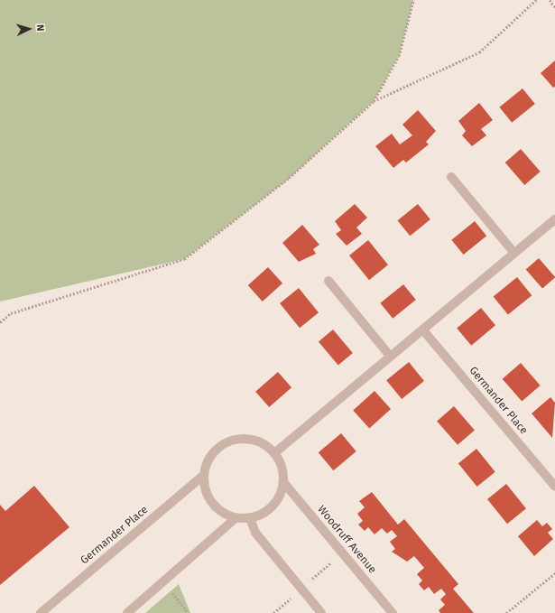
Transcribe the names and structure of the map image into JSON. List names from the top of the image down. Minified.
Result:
{"streets":{"street":["Germander Place","Woodruff Avenue"]},"crossings":[["Germander Place","Woodruff Avenue"]],"north":"right"}
